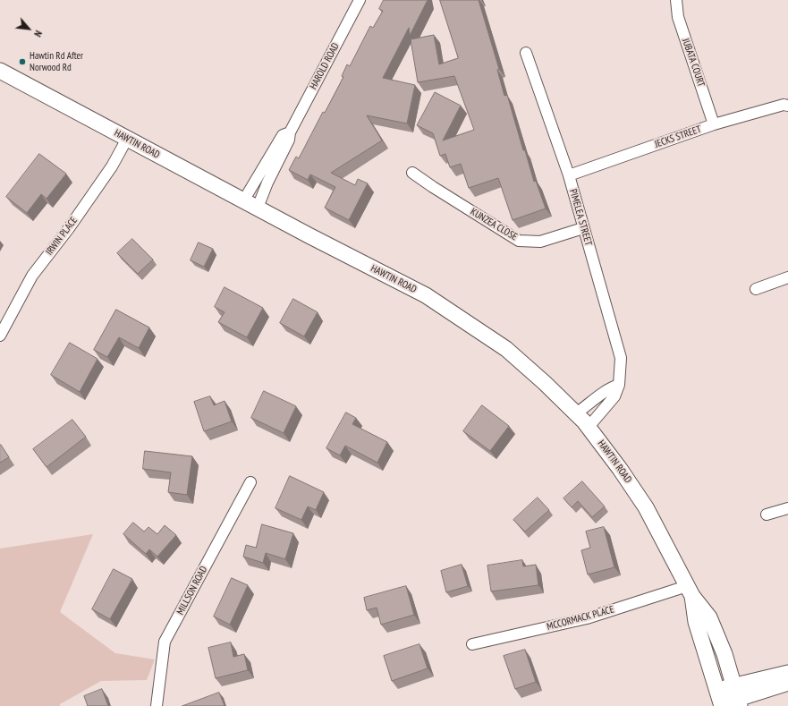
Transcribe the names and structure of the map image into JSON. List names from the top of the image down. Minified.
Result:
{"streets":{"main road":["HAWTIN ROAD"],"street":["JUBATA COURT","HAROLD ROAD","JECKS STREET","PIMELEA STREET","KUNZEA CLOSE","IRWIN PLACE","MILLSON ROAD","MCCORMACK PLACE"]},"crossings":[["JUBATA COURT","JECKS STREET"],["HAROLD ROAD","HAWTIN ROAD"],["JECKS STREET","PIMELEA STREET"],["HAWTIN ROAD","PIMELEA STREET"],["HAWTIN ROAD","IRWIN PLACE"],["HAWTIN ROAD","MCCORMACK PLACE"],["PIMELEA STREET","KUNZEA CLOSE"]],"places":["Hawtin Rd After Norwood Rd"],"north":"bottom right"}
